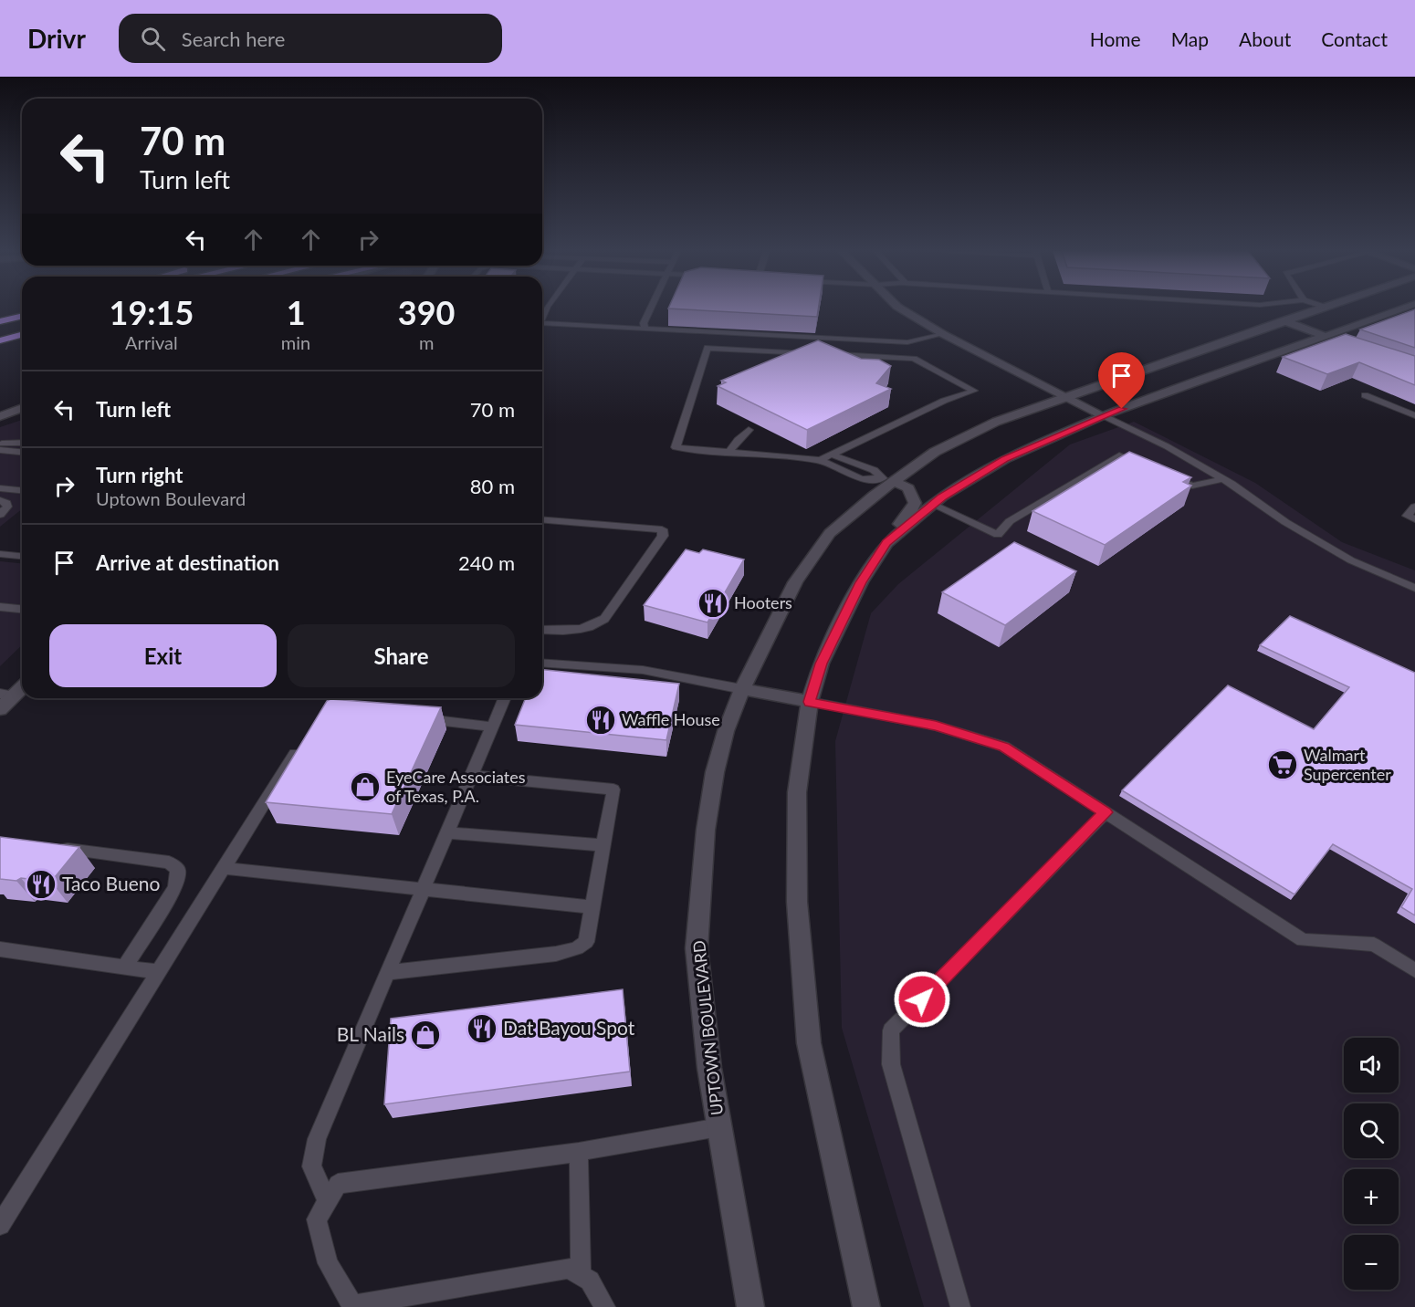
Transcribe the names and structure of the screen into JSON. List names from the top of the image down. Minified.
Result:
{"streets":{"street":["UPTOWN BOULEVARD"]},"places":{"restaurant":["Hooters","Waffle House","Taco Bueno","Dat Bayou Spot"],"supermarket":["Walmart Supercenter"],"shop":["EyeCare Associates of Texas, P.A.","BL Nails"]},"page":{"header":"Drivr","search":"Search here","nav":["Home","Map","About","Contact"],"turn":["70 m","Turn left"],"eta":["19:15","Arrival","1","min","390","m"],"list":[{"name":"Turn left","value":"70 m"},{"name":"Turn right","note":"Uptown Boulevard","value":"80 m"},{"name":"Arrive at destination","value":"240 m"}],"buttons":["Exit","Share"],"map_buttons":["+","−"]}}
